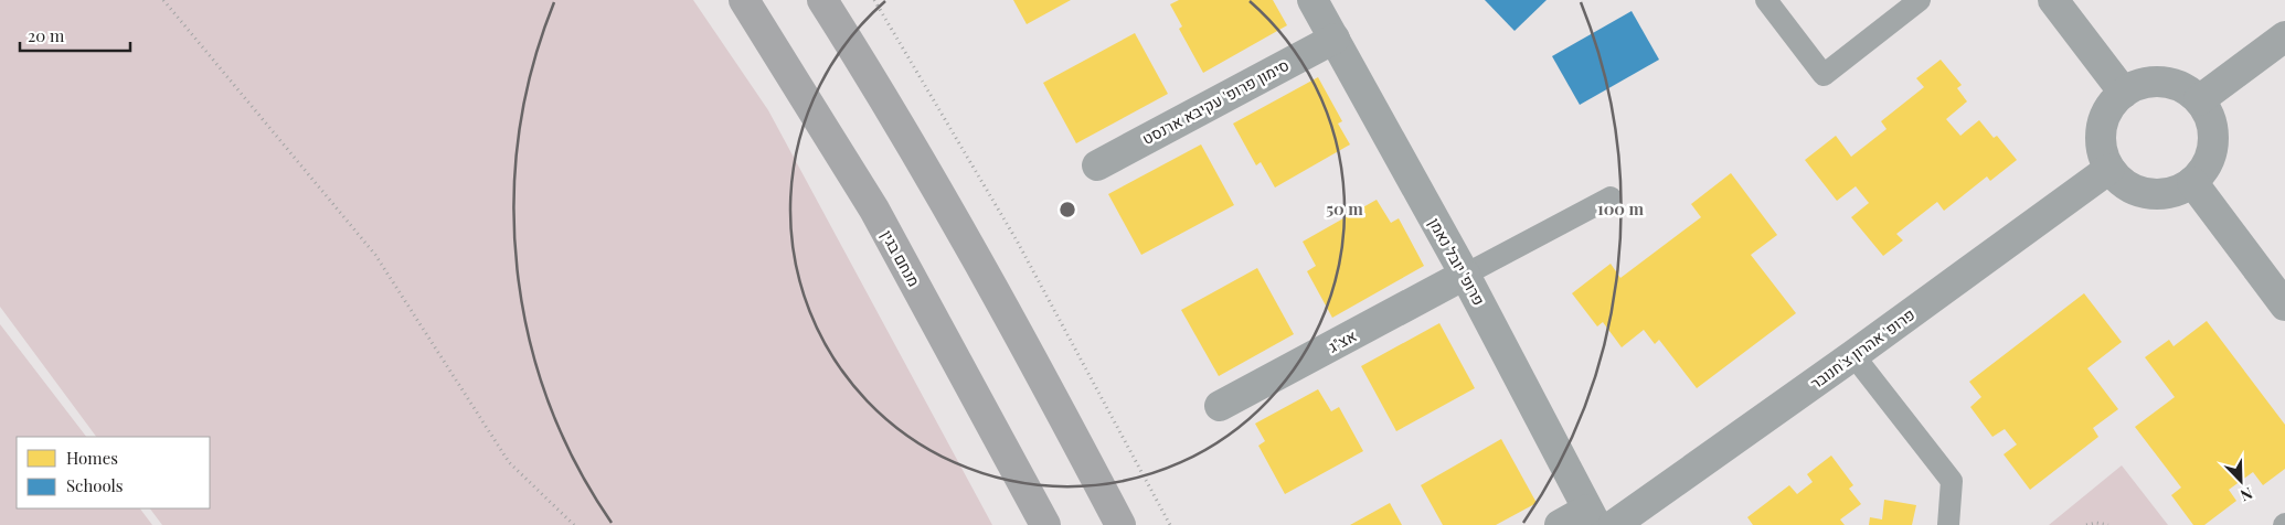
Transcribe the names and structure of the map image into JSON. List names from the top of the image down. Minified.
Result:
{"streets":{"main road":["מנחם בגין"],"street":["סימון פרופ' עקיבא ארנסט","פרופ' יובל נאמן","אצ\"ג","פרופ' אהרון צ'חנובר"]},"crossings":[["סימון פרופ' עקיבא ארנסט","פרופ' יובל נאמן"],["פרופ' יובל נאמן","אצ\"ג"]],"legend":["Homes","Schools"],"scale_bar":"20 m","north":"bottom right","rings":["50 m","100 m"]}
